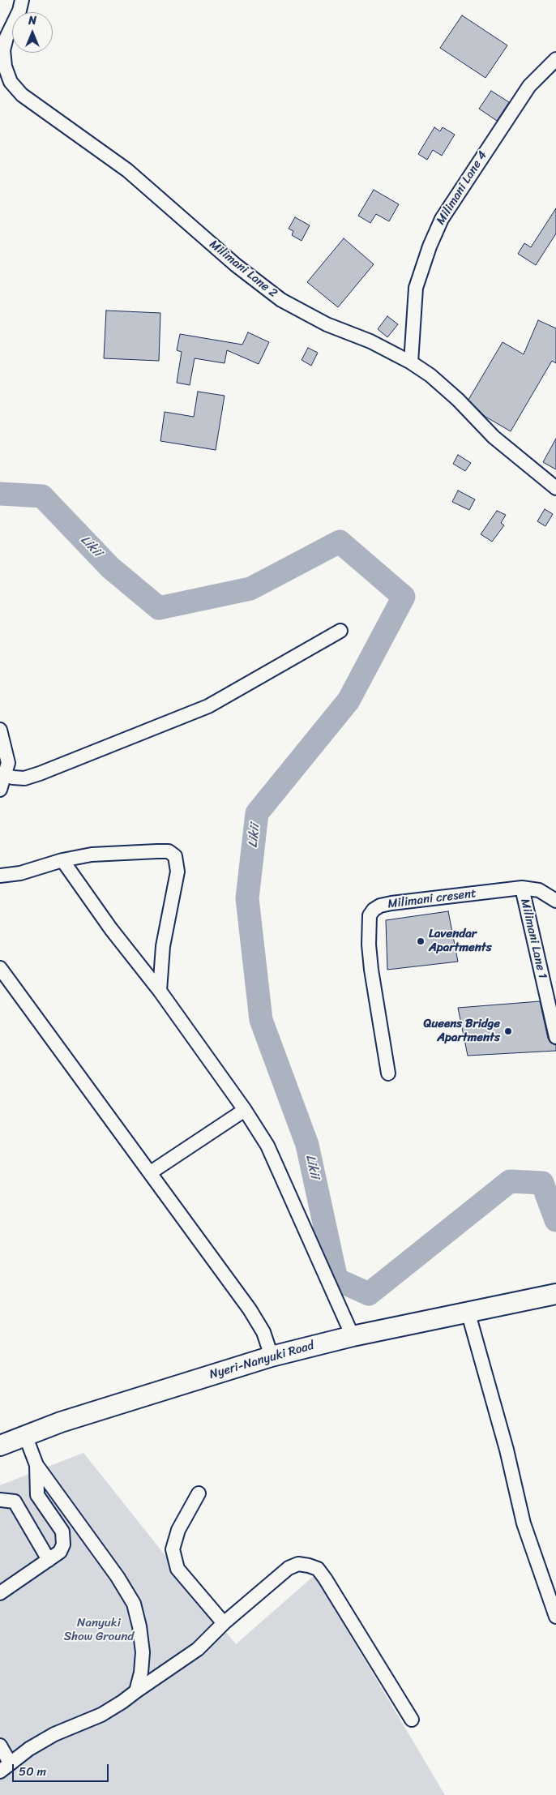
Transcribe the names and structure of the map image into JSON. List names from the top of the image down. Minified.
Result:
{"streets":{"highway":["Nyeri-Nanyuki Road"],"street":["Milimani Lane 4","Milimani Lane 2","Milimani cresent","Milimani Lane 1"]},"crossings":[["Milimani Lane 4","Milimani Lane 2"],["Milimani cresent","Milimani Lane 1"]],"water":["Likii"],"parks":["Nanyuki Show Ground"],"places":["Lavendar Apartments","Queens Bridge Apartments"],"scale_bar":"50 m","north":"top"}
